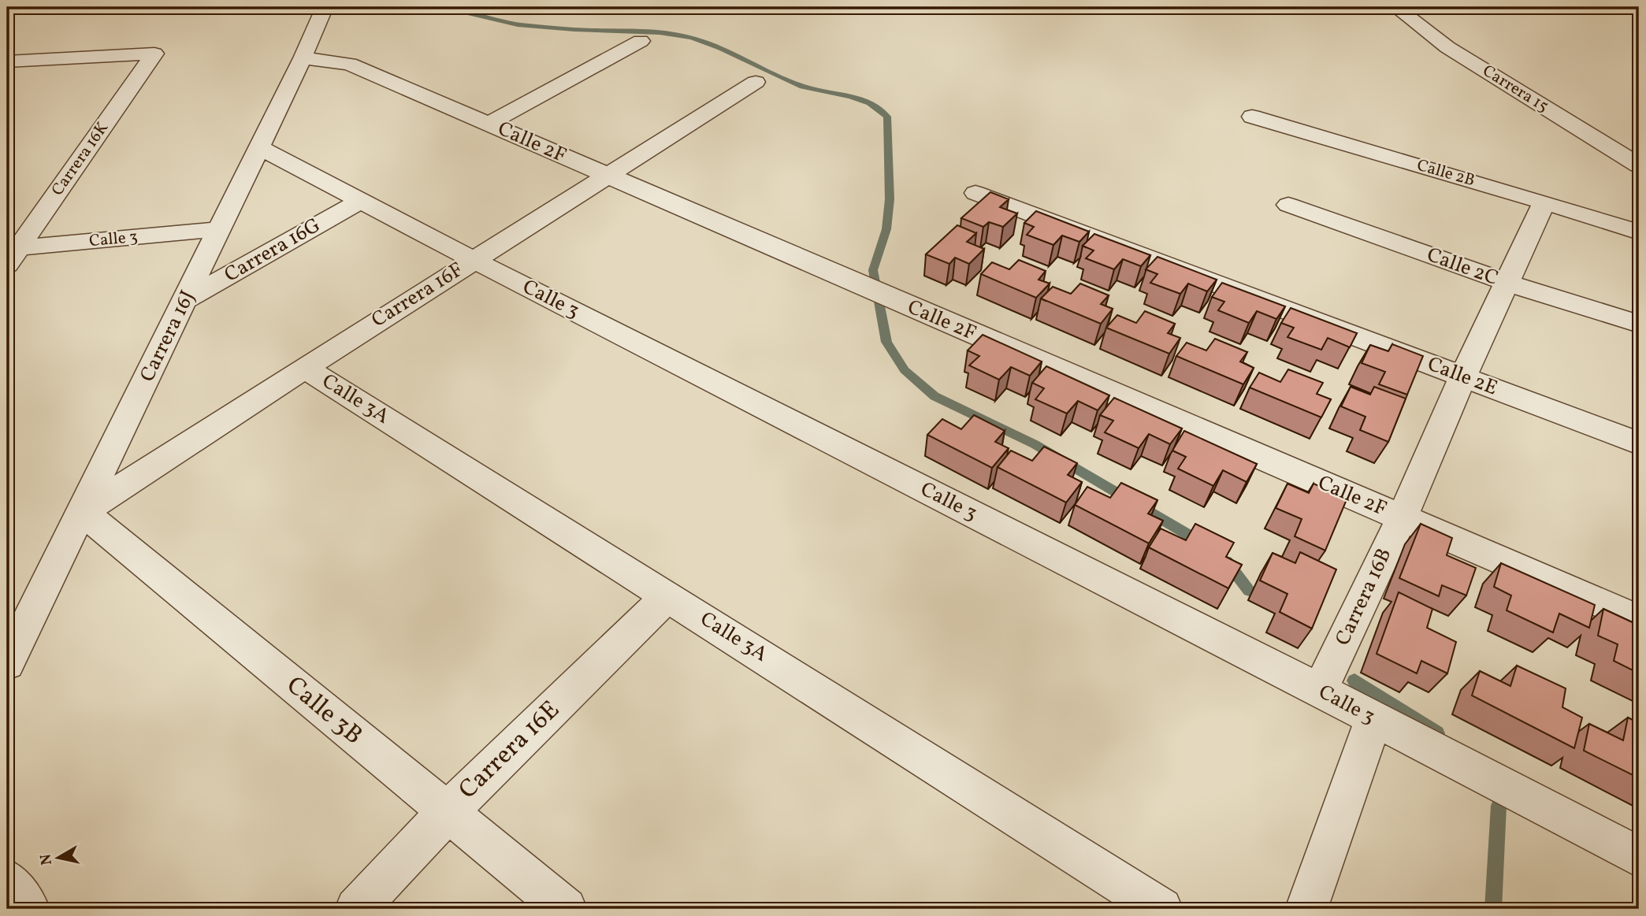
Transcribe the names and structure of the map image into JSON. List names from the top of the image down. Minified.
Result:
{"streets":{"street":["Carrera 15","Calle 2F","Carrera 16K","Calle 2B","Calle 3","Carrera 16G","Calle 2C","Carrera 16F","Carrera 16J","Calle 2E","Calle 3A","Carrera 16B","Calle 3B","Carrera 16E"]},"crossings":[["Calle 2F","Carrera 16F"],["Calle 2F","Carrera 16J"],["Calle 2F","Carrera 16B"],["Carrera 16K","Calle 3"],["Calle 2B","Carrera 16B"],["Calle 3","Carrera 16G"],["Calle 3","Carrera 16F"],["Calle 3","Carrera 16J"],["Calle 3","Carrera 16B"],["Carrera 16G","Carrera 16J"],["Calle 2C","Carrera 16B"],["Carrera 16F","Carrera 16J"],["Carrera 16F","Calle 3A"],["Carrera 16F","Calle 3B"],["Carrera 16J","Calle 3B"],["Calle 2E","Carrera 16B"],["Calle 3A","Carrera 16E"],["Calle 3B","Carrera 16E"]],"north":"left"}
